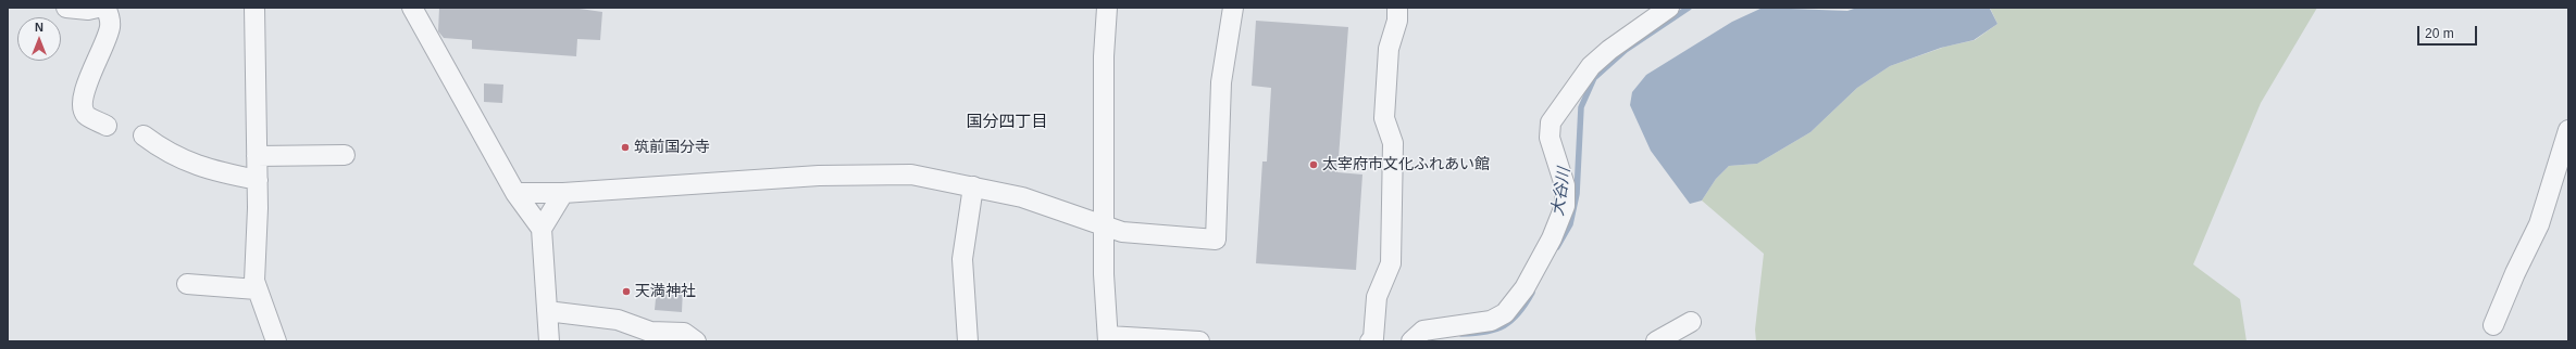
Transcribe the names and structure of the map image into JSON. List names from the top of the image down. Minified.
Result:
{"districts":["国分四丁目"],"water":["大谷川"],"places":["筑前国分寺","太宰府市文化ふれあい館","天満神社"],"scale_bar":"20 m","north":"top"}
